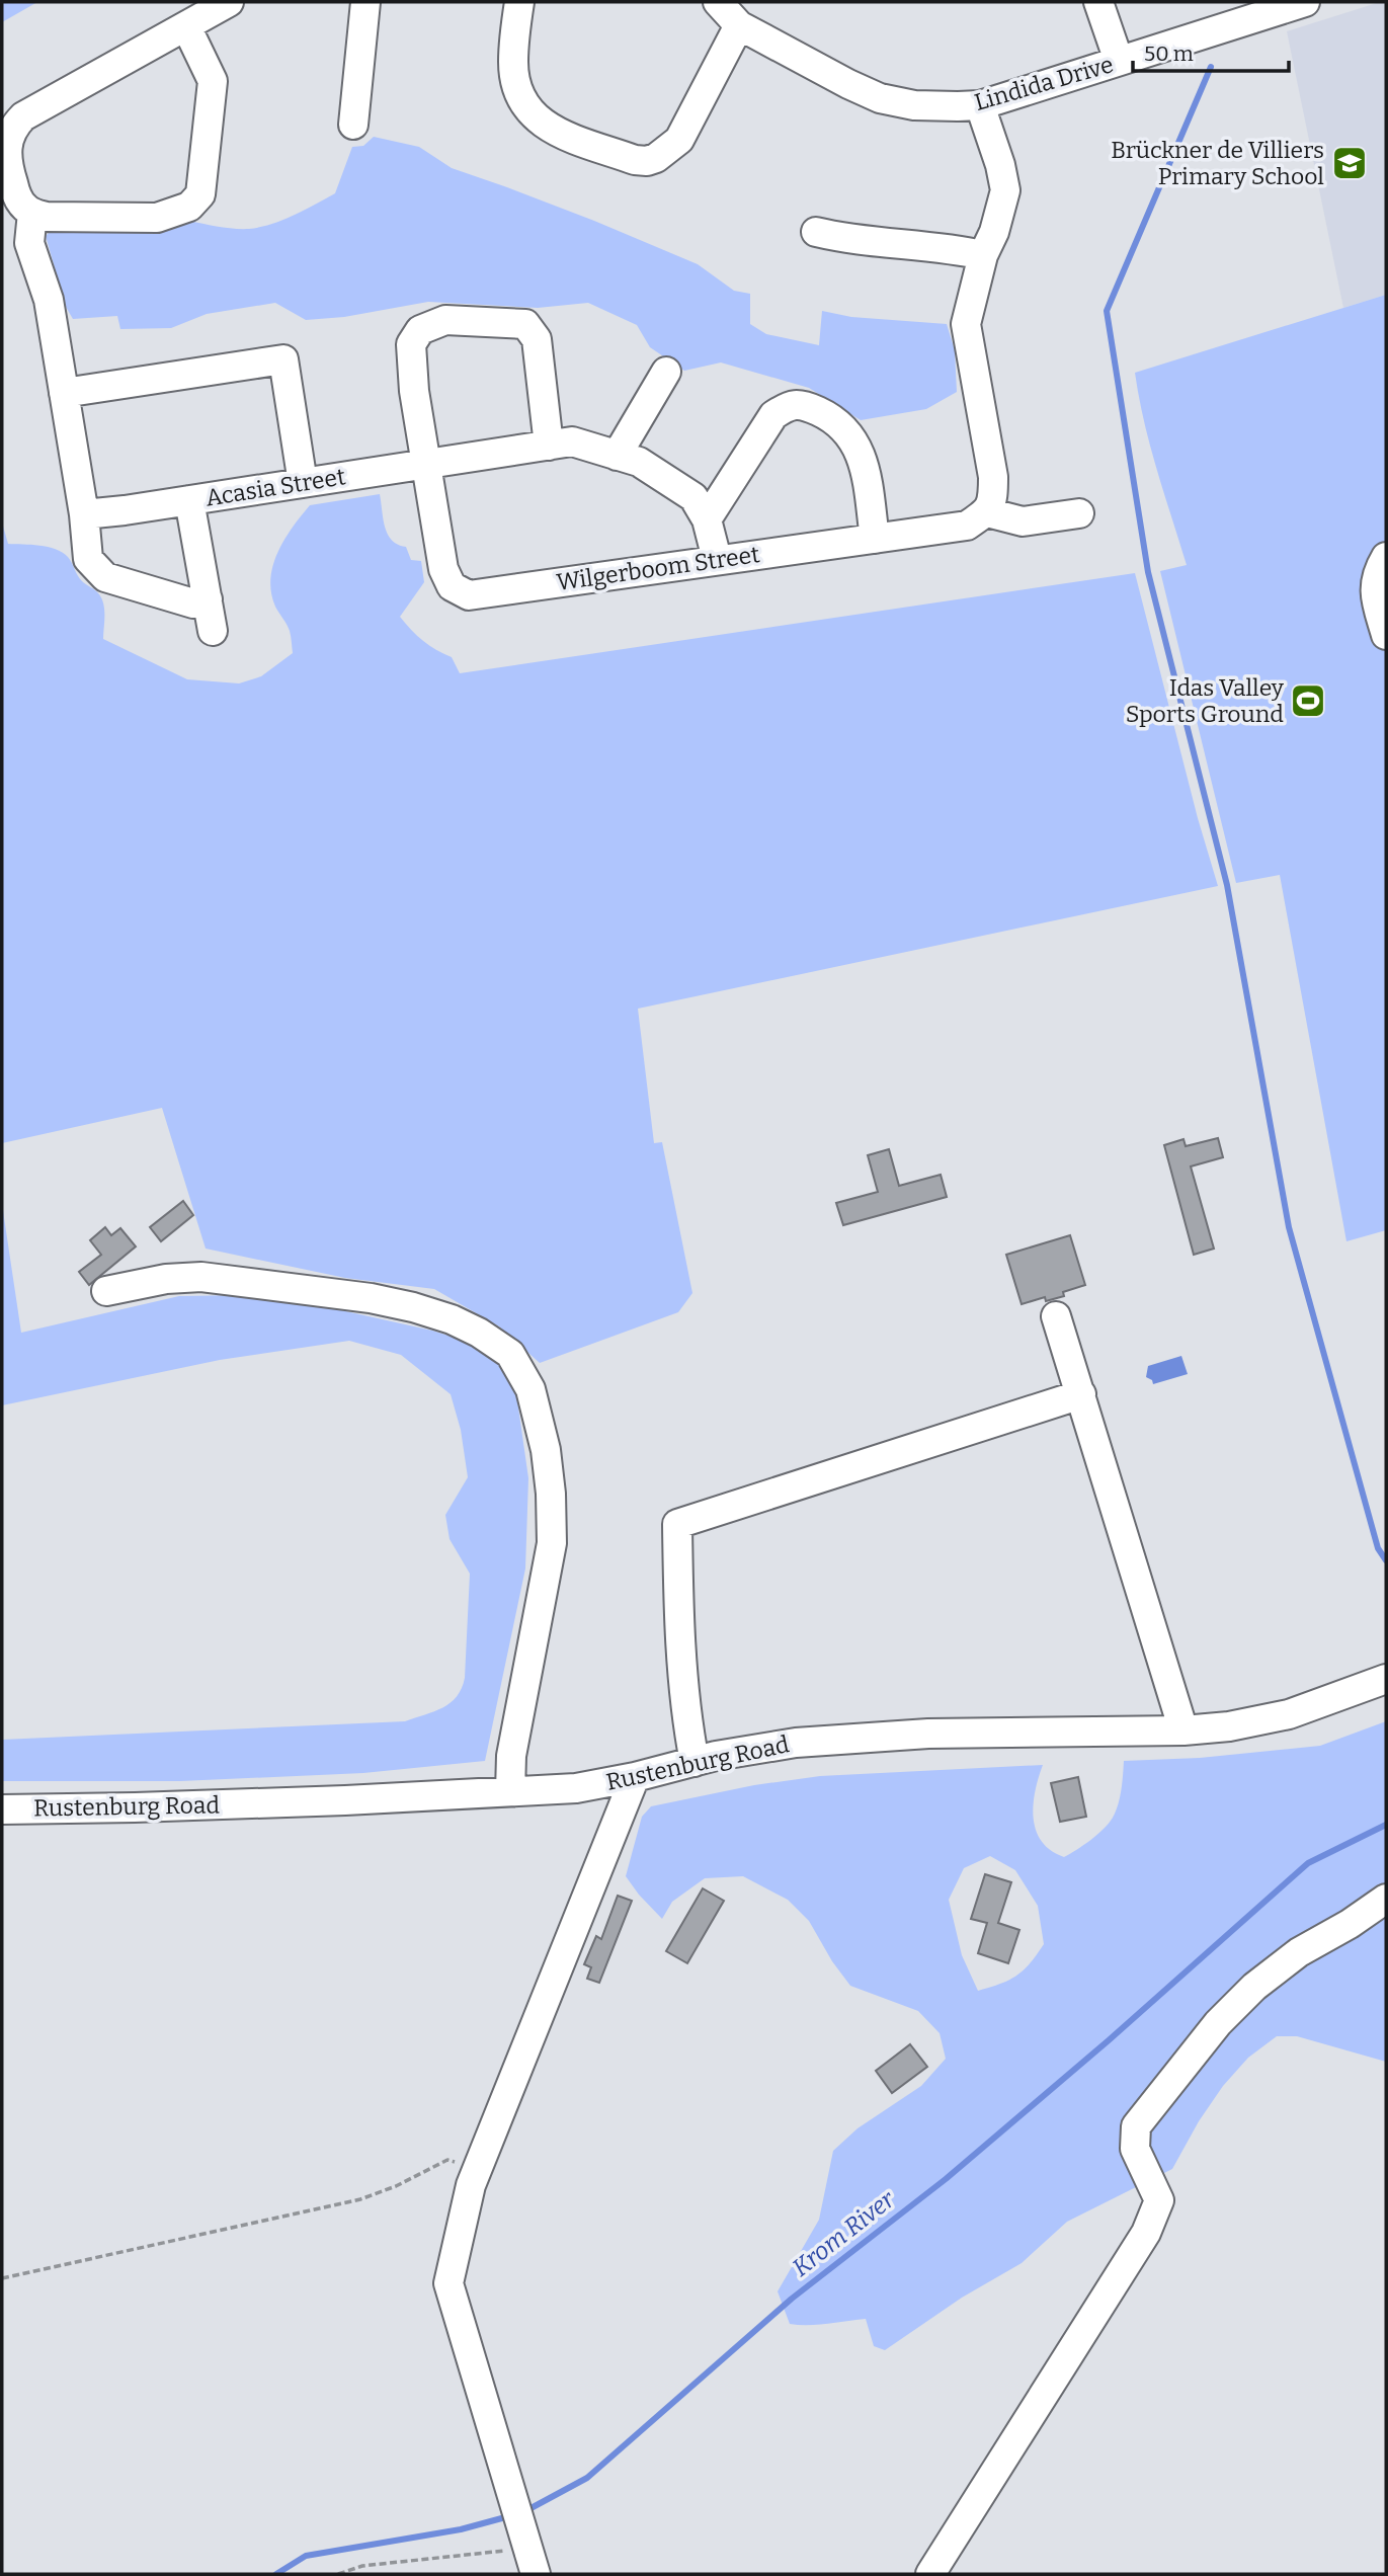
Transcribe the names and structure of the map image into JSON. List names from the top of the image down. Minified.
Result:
{"streets":{"street":["Lindida Drive","Acasia Street","Wilgerboom Street","Rustenburg Road"]},"crossings":[["Acasia Street","Wilgerboom Street"]],"water":["Krom River"],"places":{"school or university":["Brückner de Villiers Primary School"],"sports":["Idas Valley Sports Ground"]},"scale_bar":"50 m"}
